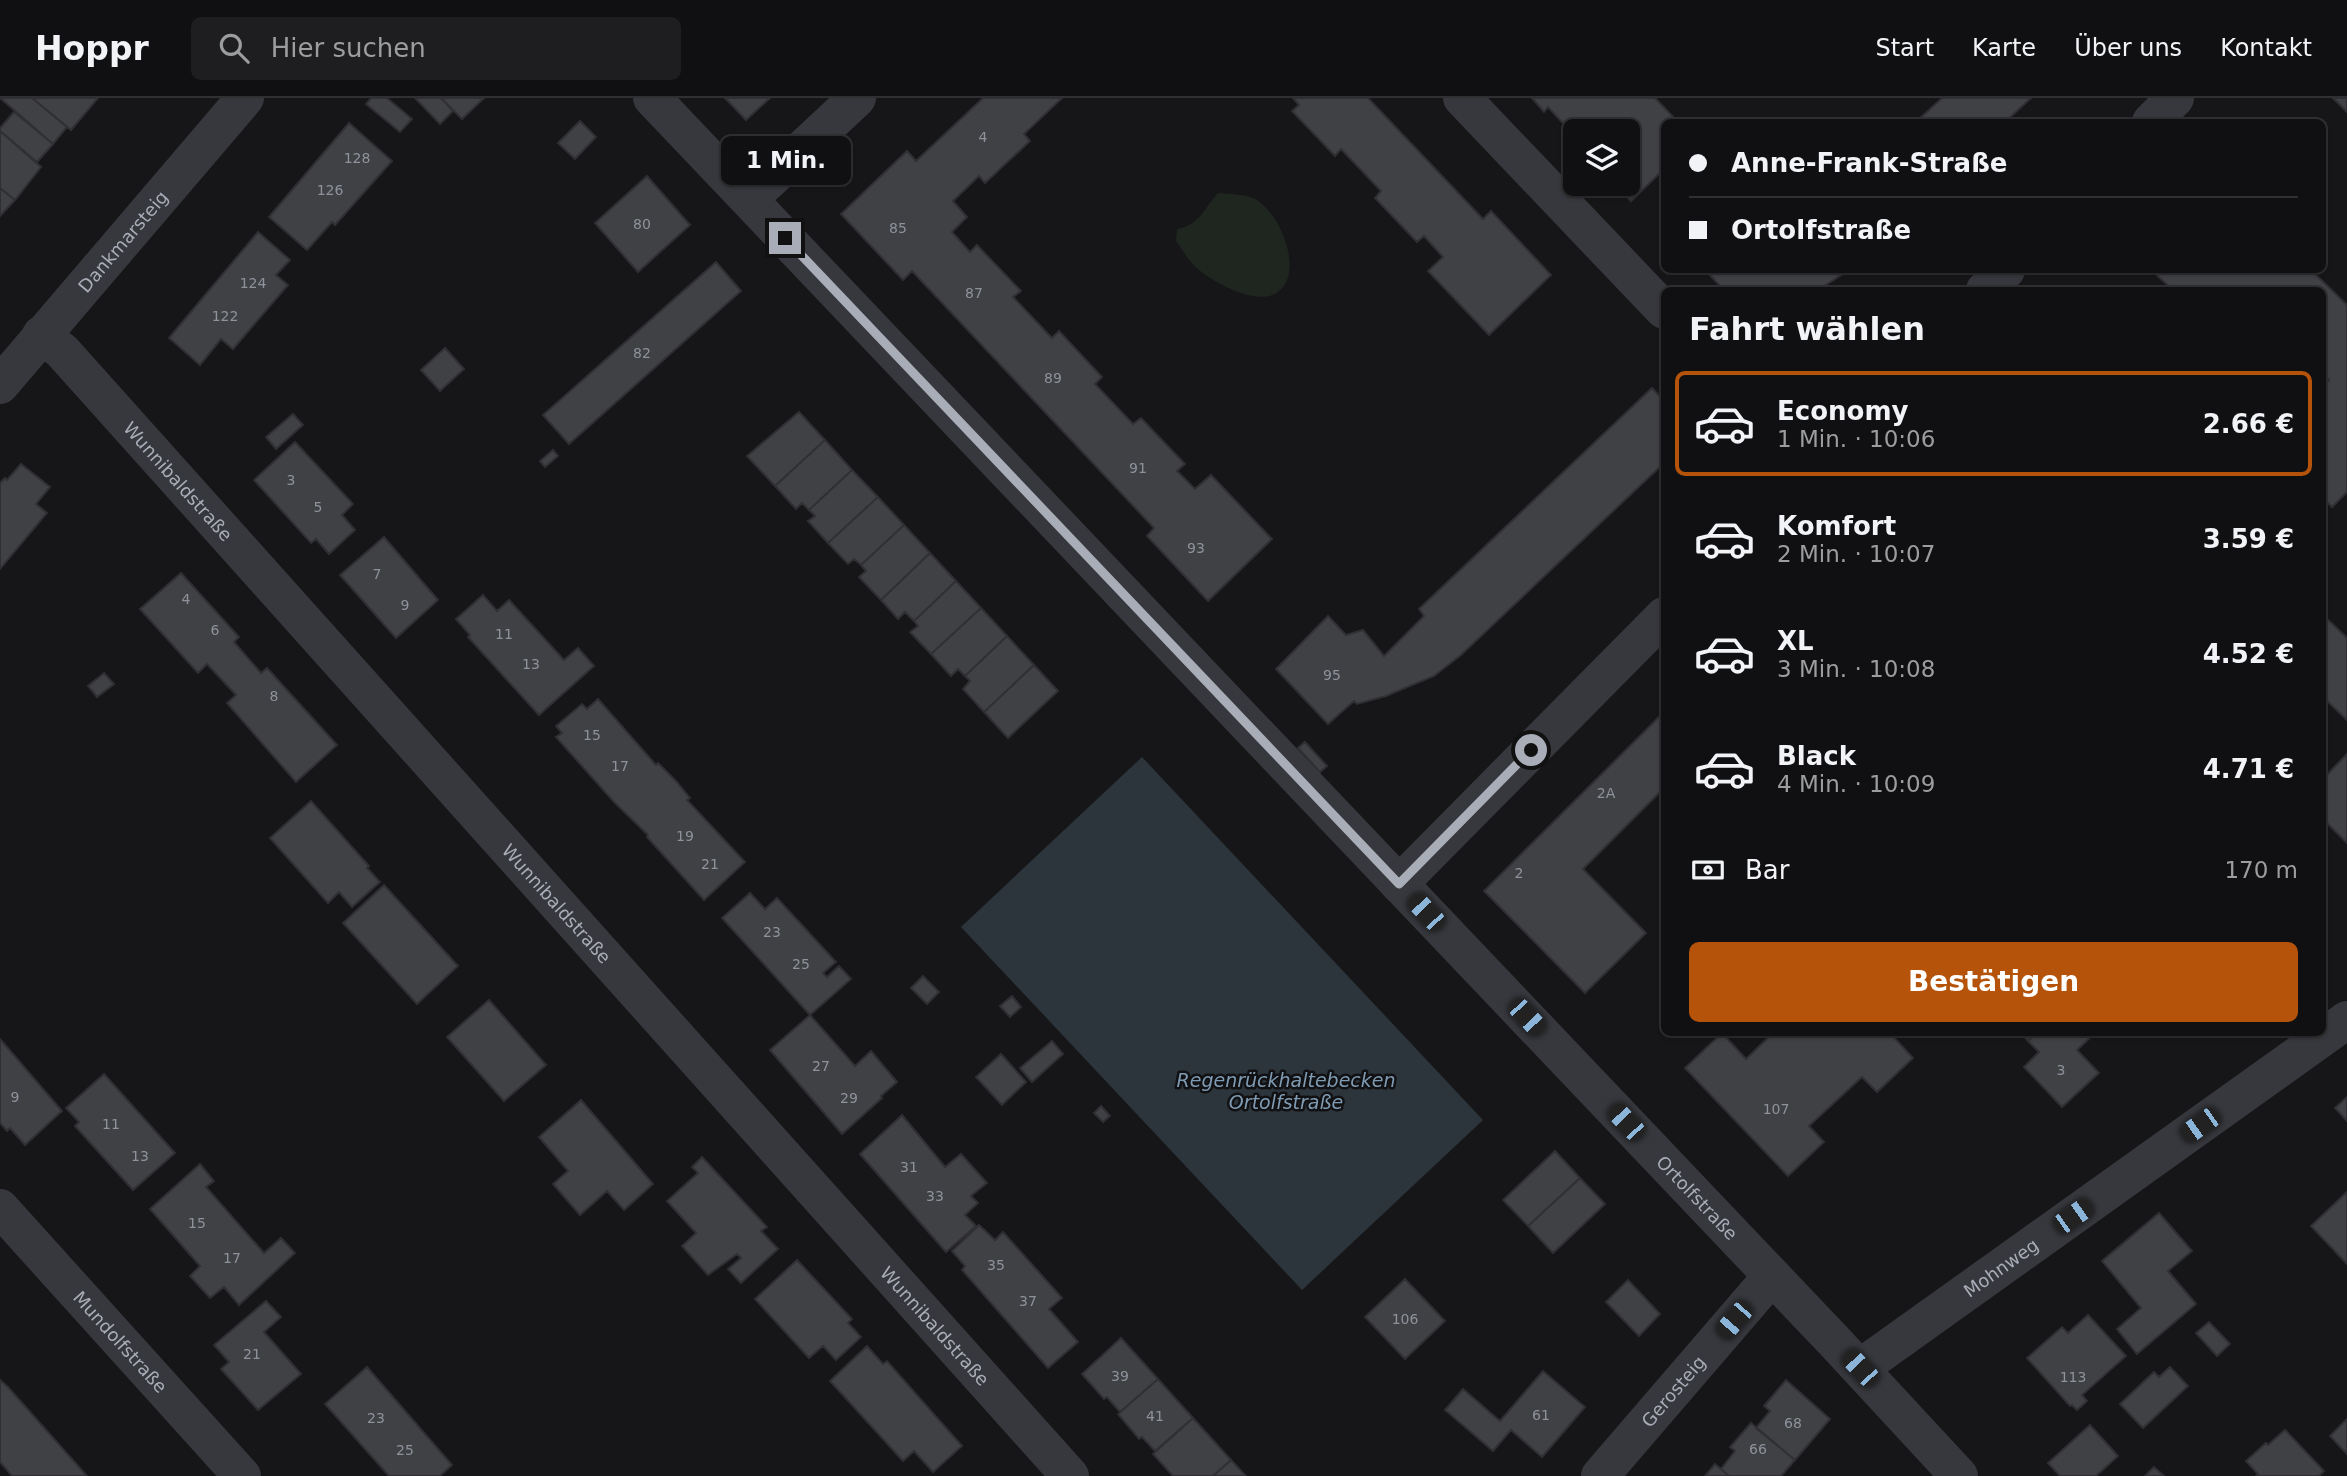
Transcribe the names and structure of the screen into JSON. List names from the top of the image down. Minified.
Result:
{"streets":{"street":["Dankmarsteig","Wunnibaldstraße","Ortolfstraße","Mohnweg","Mundolfstraße","Gerosteig"]},"crossings":[["Dankmarsteig","Wunnibaldstraße"],["Ortolfstraße","Mohnweg"],["Ortolfstraße","Gerosteig"]],"water":["Regenrückhaltebecken Ortolfstraße"],"house_numbers":["4","128","126","80","85","124","87","122","82","89","91","3","5","93","7","4","9","6","11","13","95","8","15","17","2A","19","21","2","23","25","27","3","9","29","107","11","13","31","33","15","17","35","37","106","21","39","113","61","41","23","68","66","25"],"page":{"header":"Hoppr","search":"Hier suchen","nav":["Start","Karte","Über uns","Kontakt"],"banner":["Anne-Frank-Straße","Ortolfstraße"],"bubble":"1 Min.","heading":"Fahrt wählen","list":[{"name":"Economy","note":"1 Min. · 10:06","value":"2.66 €"},{"name":"Komfort","note":"2 Min. · 10:07","value":"3.59 €"},{"name":"XL","note":"3 Min. · 10:08","value":"4.52 €"},{"name":"Black","note":"4 Min. · 10:09","value":"4.71 €"}],"pay":["Bar","170 m"],"buttons":"Bestätigen"}}
